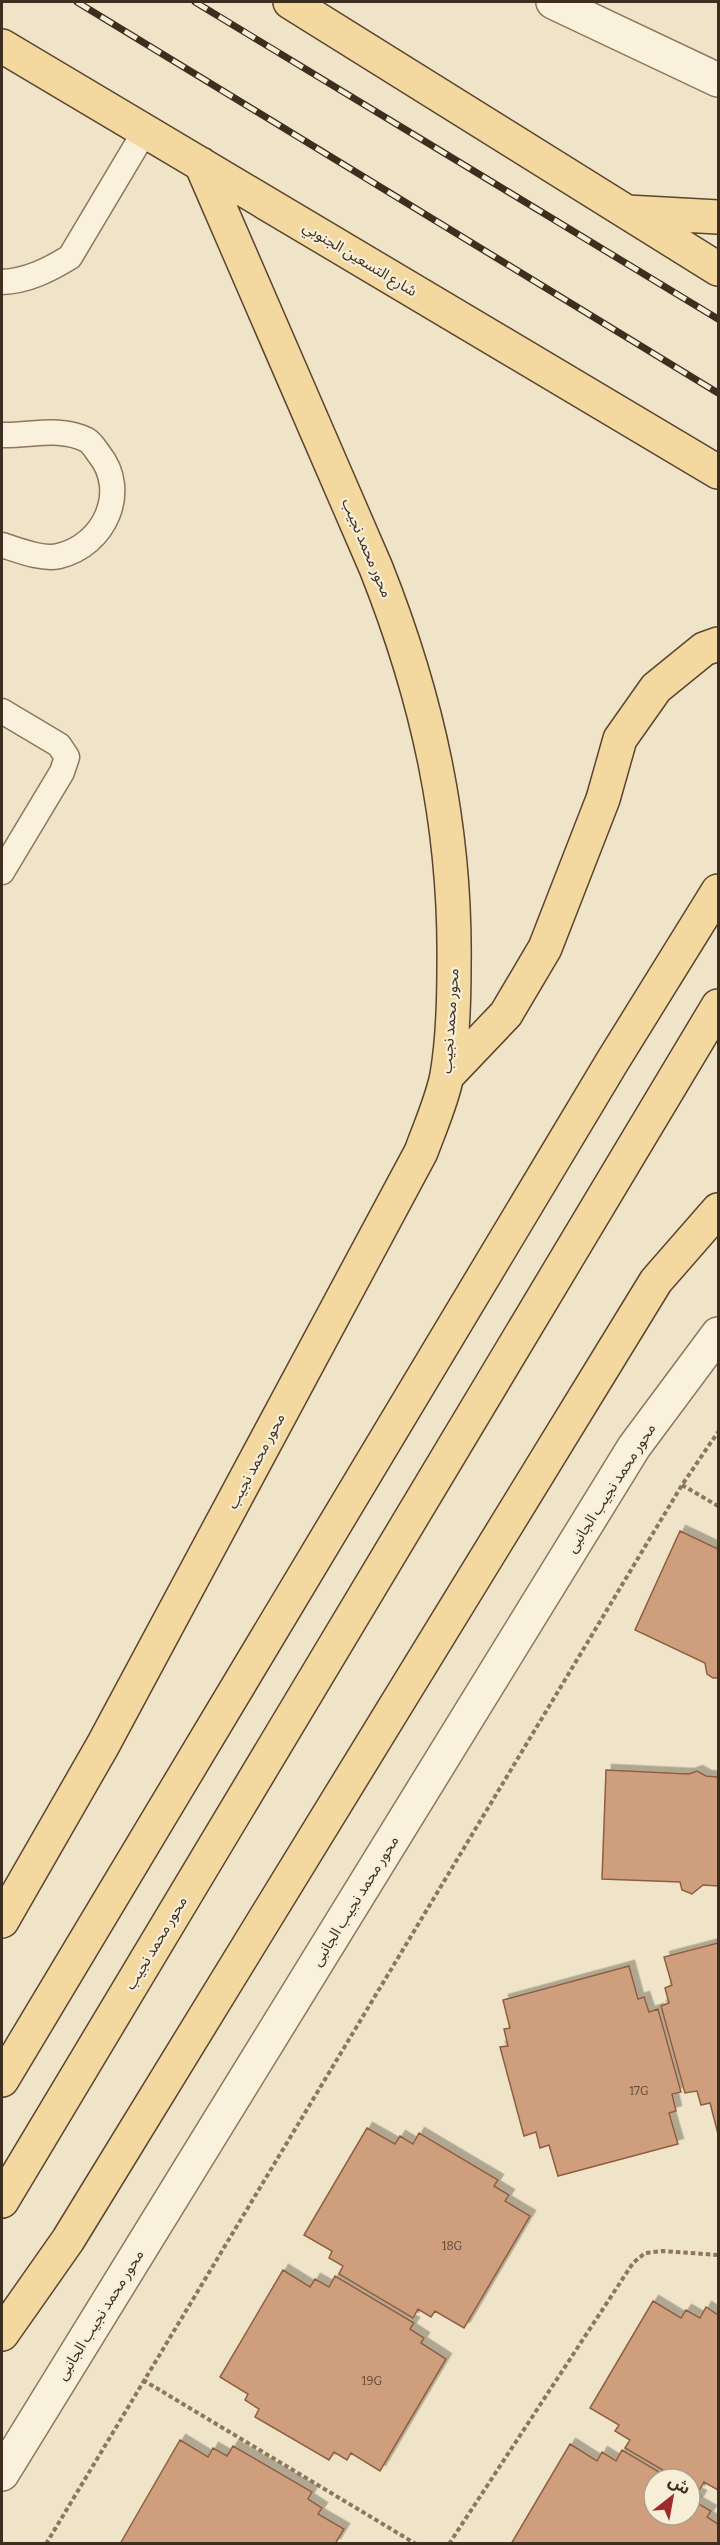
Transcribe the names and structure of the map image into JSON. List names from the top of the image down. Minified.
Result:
{"streets":{"main road":["شارع التسعين الجنوبي","محور محمد نجيب"],"street":["محور محمد نجيب الجانبى"]},"crossings":[["شارع التسعين الجنوبي","محور محمد نجيب"]],"house_numbers":["17G","18G","19G"],"north":"top right"}
